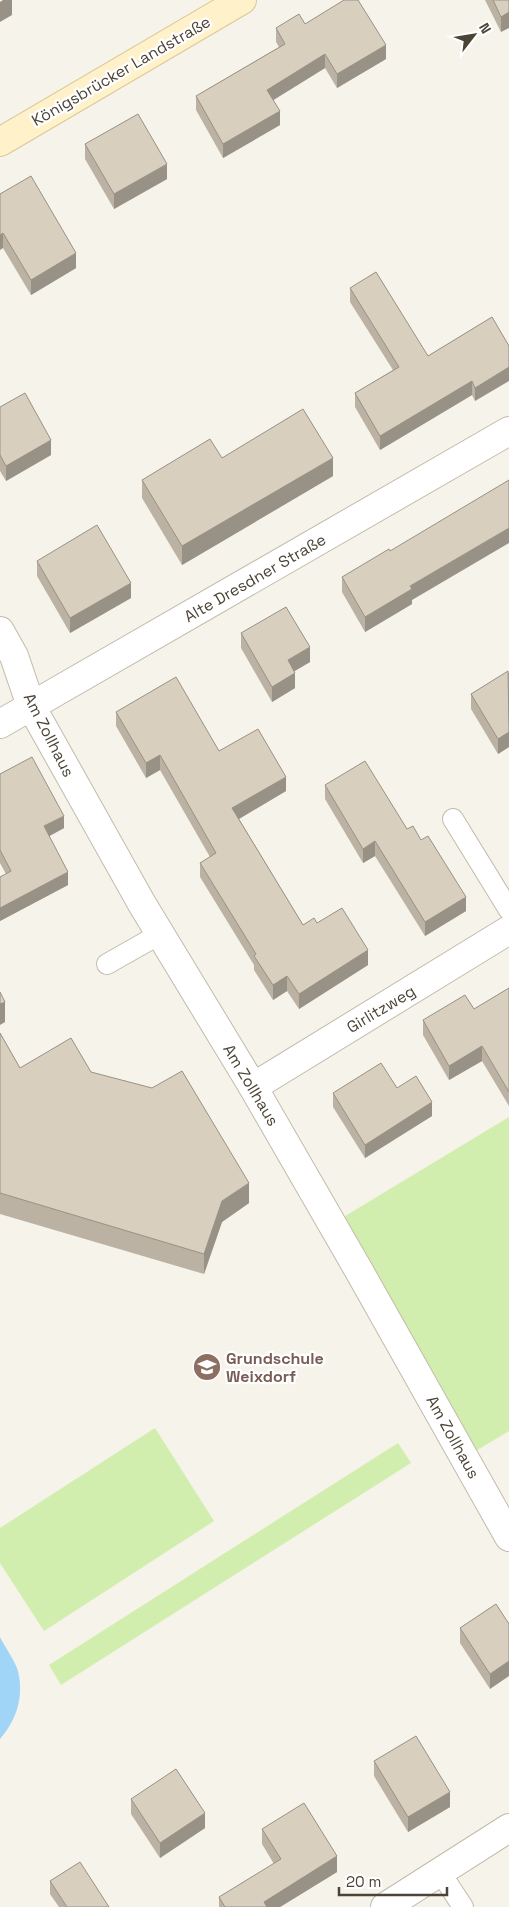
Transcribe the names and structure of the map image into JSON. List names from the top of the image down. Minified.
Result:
{"streets":{"main road":["Königsbrücker Landstraße"],"street":["Alte Dresdner Straße","Am Zollhaus","Girlitzweg"]},"crossings":[["Alte Dresdner Straße","Am Zollhaus"],["Am Zollhaus","Girlitzweg"]],"places":{"school or university":["Grundschule Weixdorf"]},"scale_bar":"20 m","north":"top right"}
